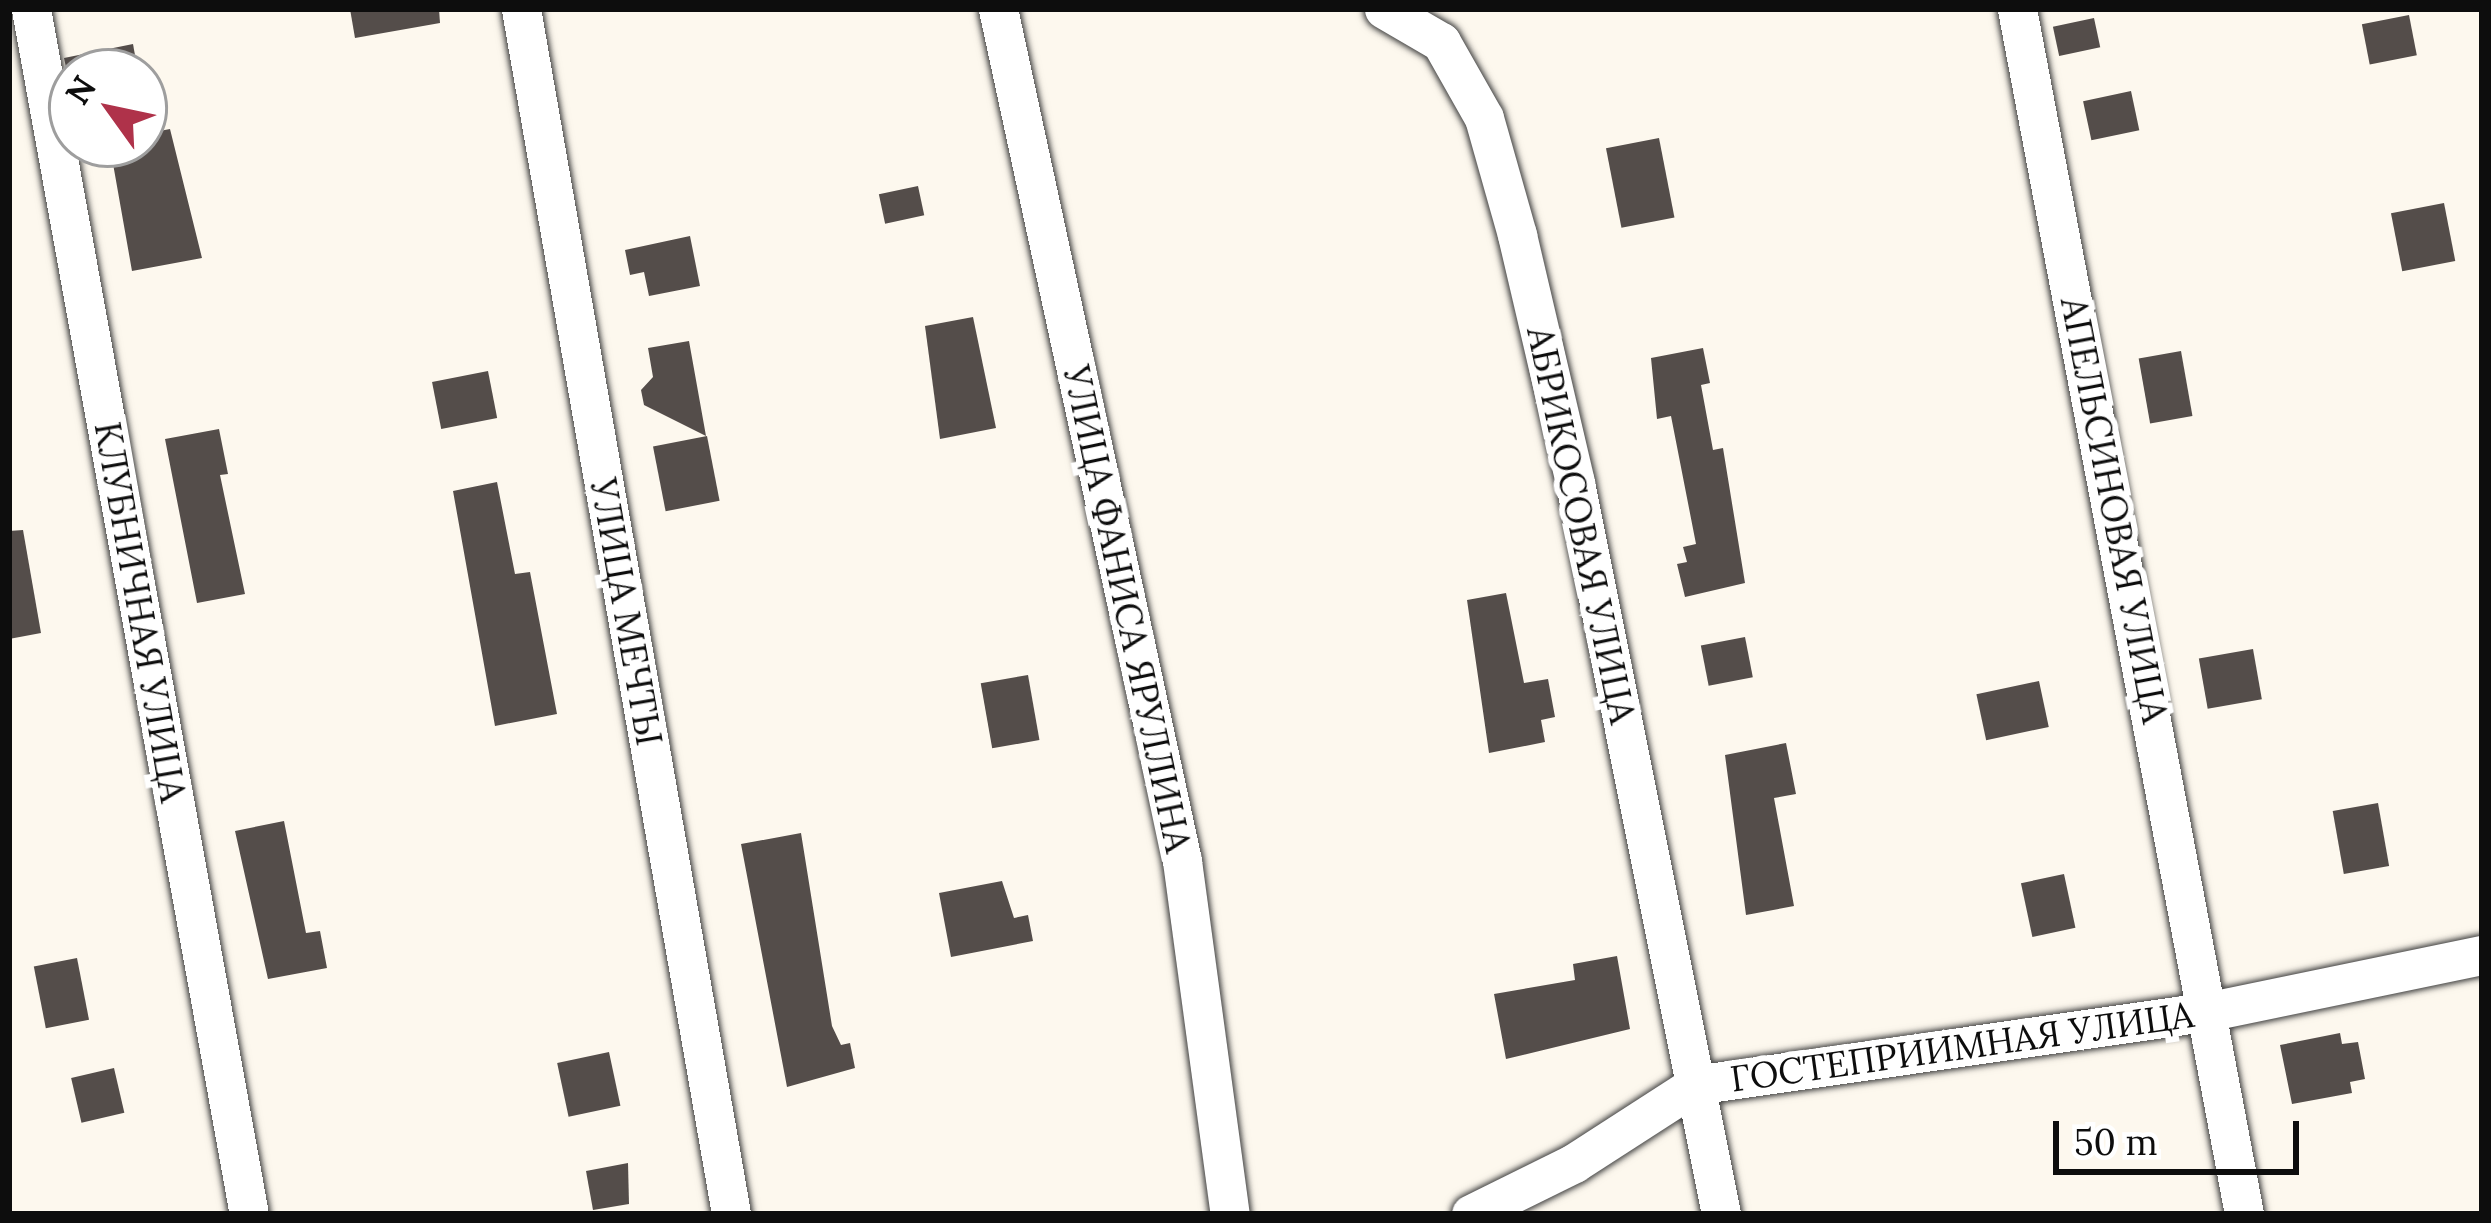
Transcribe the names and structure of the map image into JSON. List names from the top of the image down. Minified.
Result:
{"streets":{"street":["АПЕЛЬСИНОВАЯ УЛИЦА","АБРИКОСОВАЯ УЛИЦА","УЛИЦА ФАНИСА ЯРУЛЛИНА","КЛУБНИЧНАЯ УЛИЦА","УЛИЦА МЕЧТЫ","ГОСТЕПРИИМНАЯ УЛИЦА"]},"crossings":[["АПЕЛЬСИНОВАЯ УЛИЦА","ГОСТЕПРИИМНАЯ УЛИЦА"],["АБРИКОСОВАЯ УЛИЦА","ГОСТЕПРИИМНАЯ УЛИЦА"]],"scale_bar":"50 m","north":"top left"}
